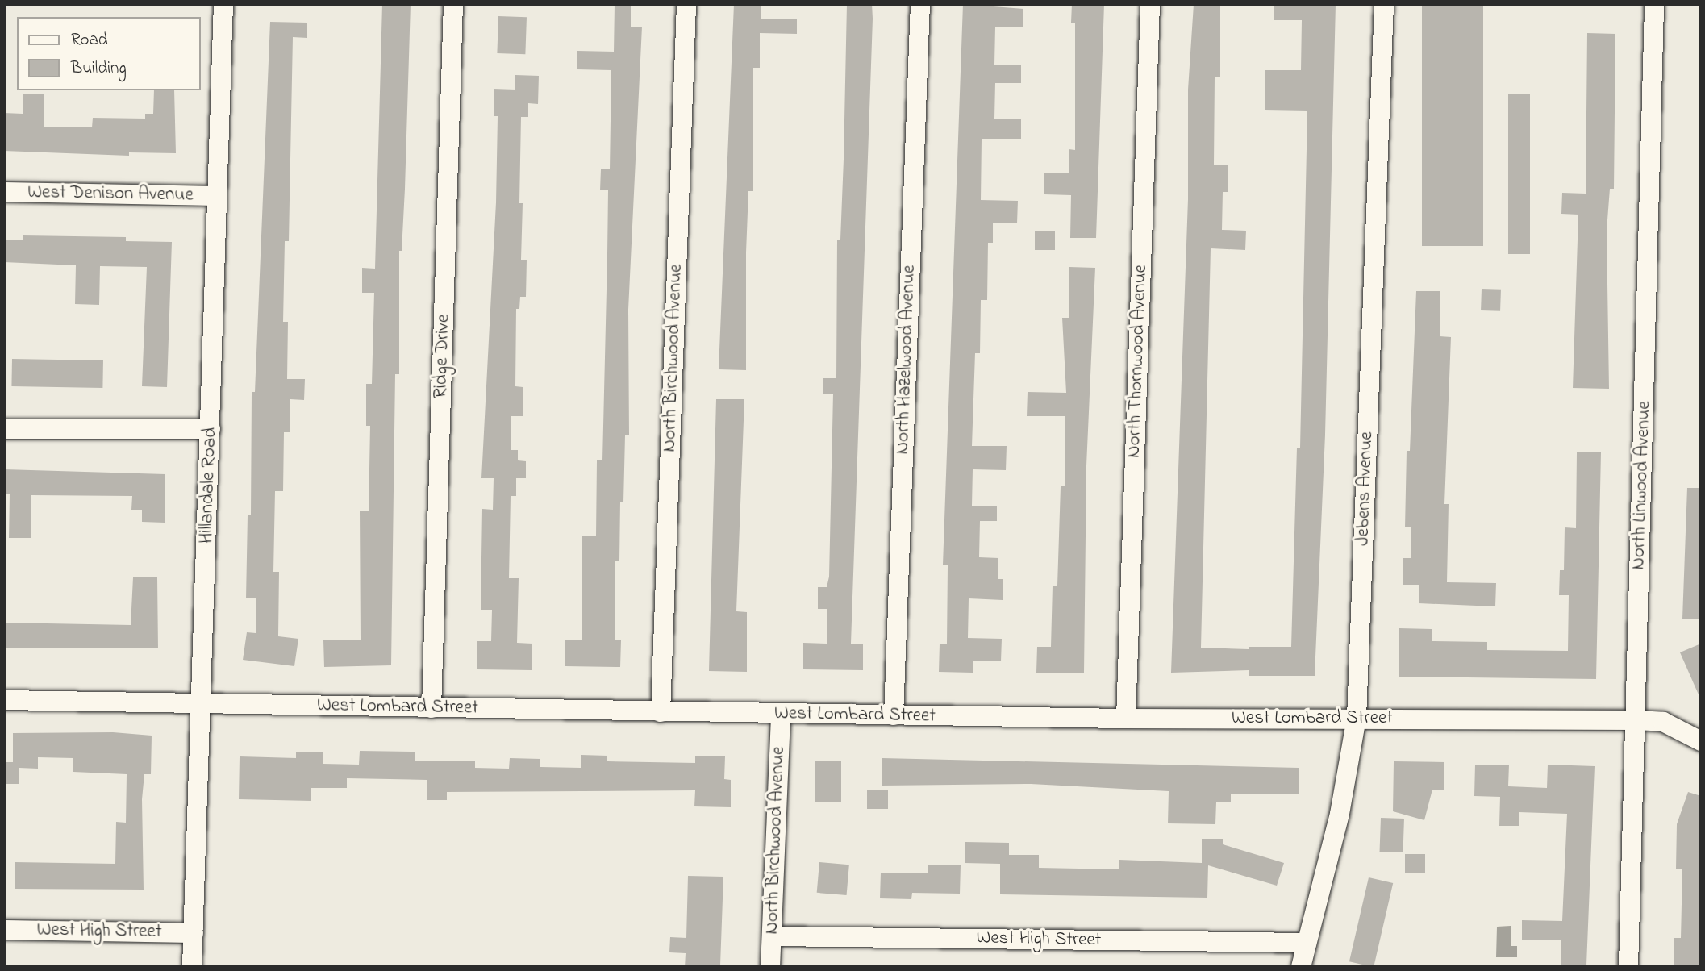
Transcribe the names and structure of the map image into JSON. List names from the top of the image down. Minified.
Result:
{"streets":{"street":["West Denison Avenue","Ridge Drive","North Birchwood Avenue","North Hazelwood Avenue","North Thornwood Avenue","Hillandale Road","North Linwood Avenue","Jebens Avenue","West Lombard Street","West High Street"]},"crossings":[["West Denison Avenue","Hillandale Road"],["Ridge Drive","West Lombard Street"],["North Birchwood Avenue","West Lombard Street"],["North Birchwood Avenue","West High Street"],["North Hazelwood Avenue","West Lombard Street"],["North Thornwood Avenue","West Lombard Street"],["Hillandale Road","West Lombard Street"],["Hillandale Road","West High Street"],["North Linwood Avenue","West Lombard Street"],["Jebens Avenue","West Lombard Street"],["Jebens Avenue","West High Street"]],"legend":["Road","Building"]}
